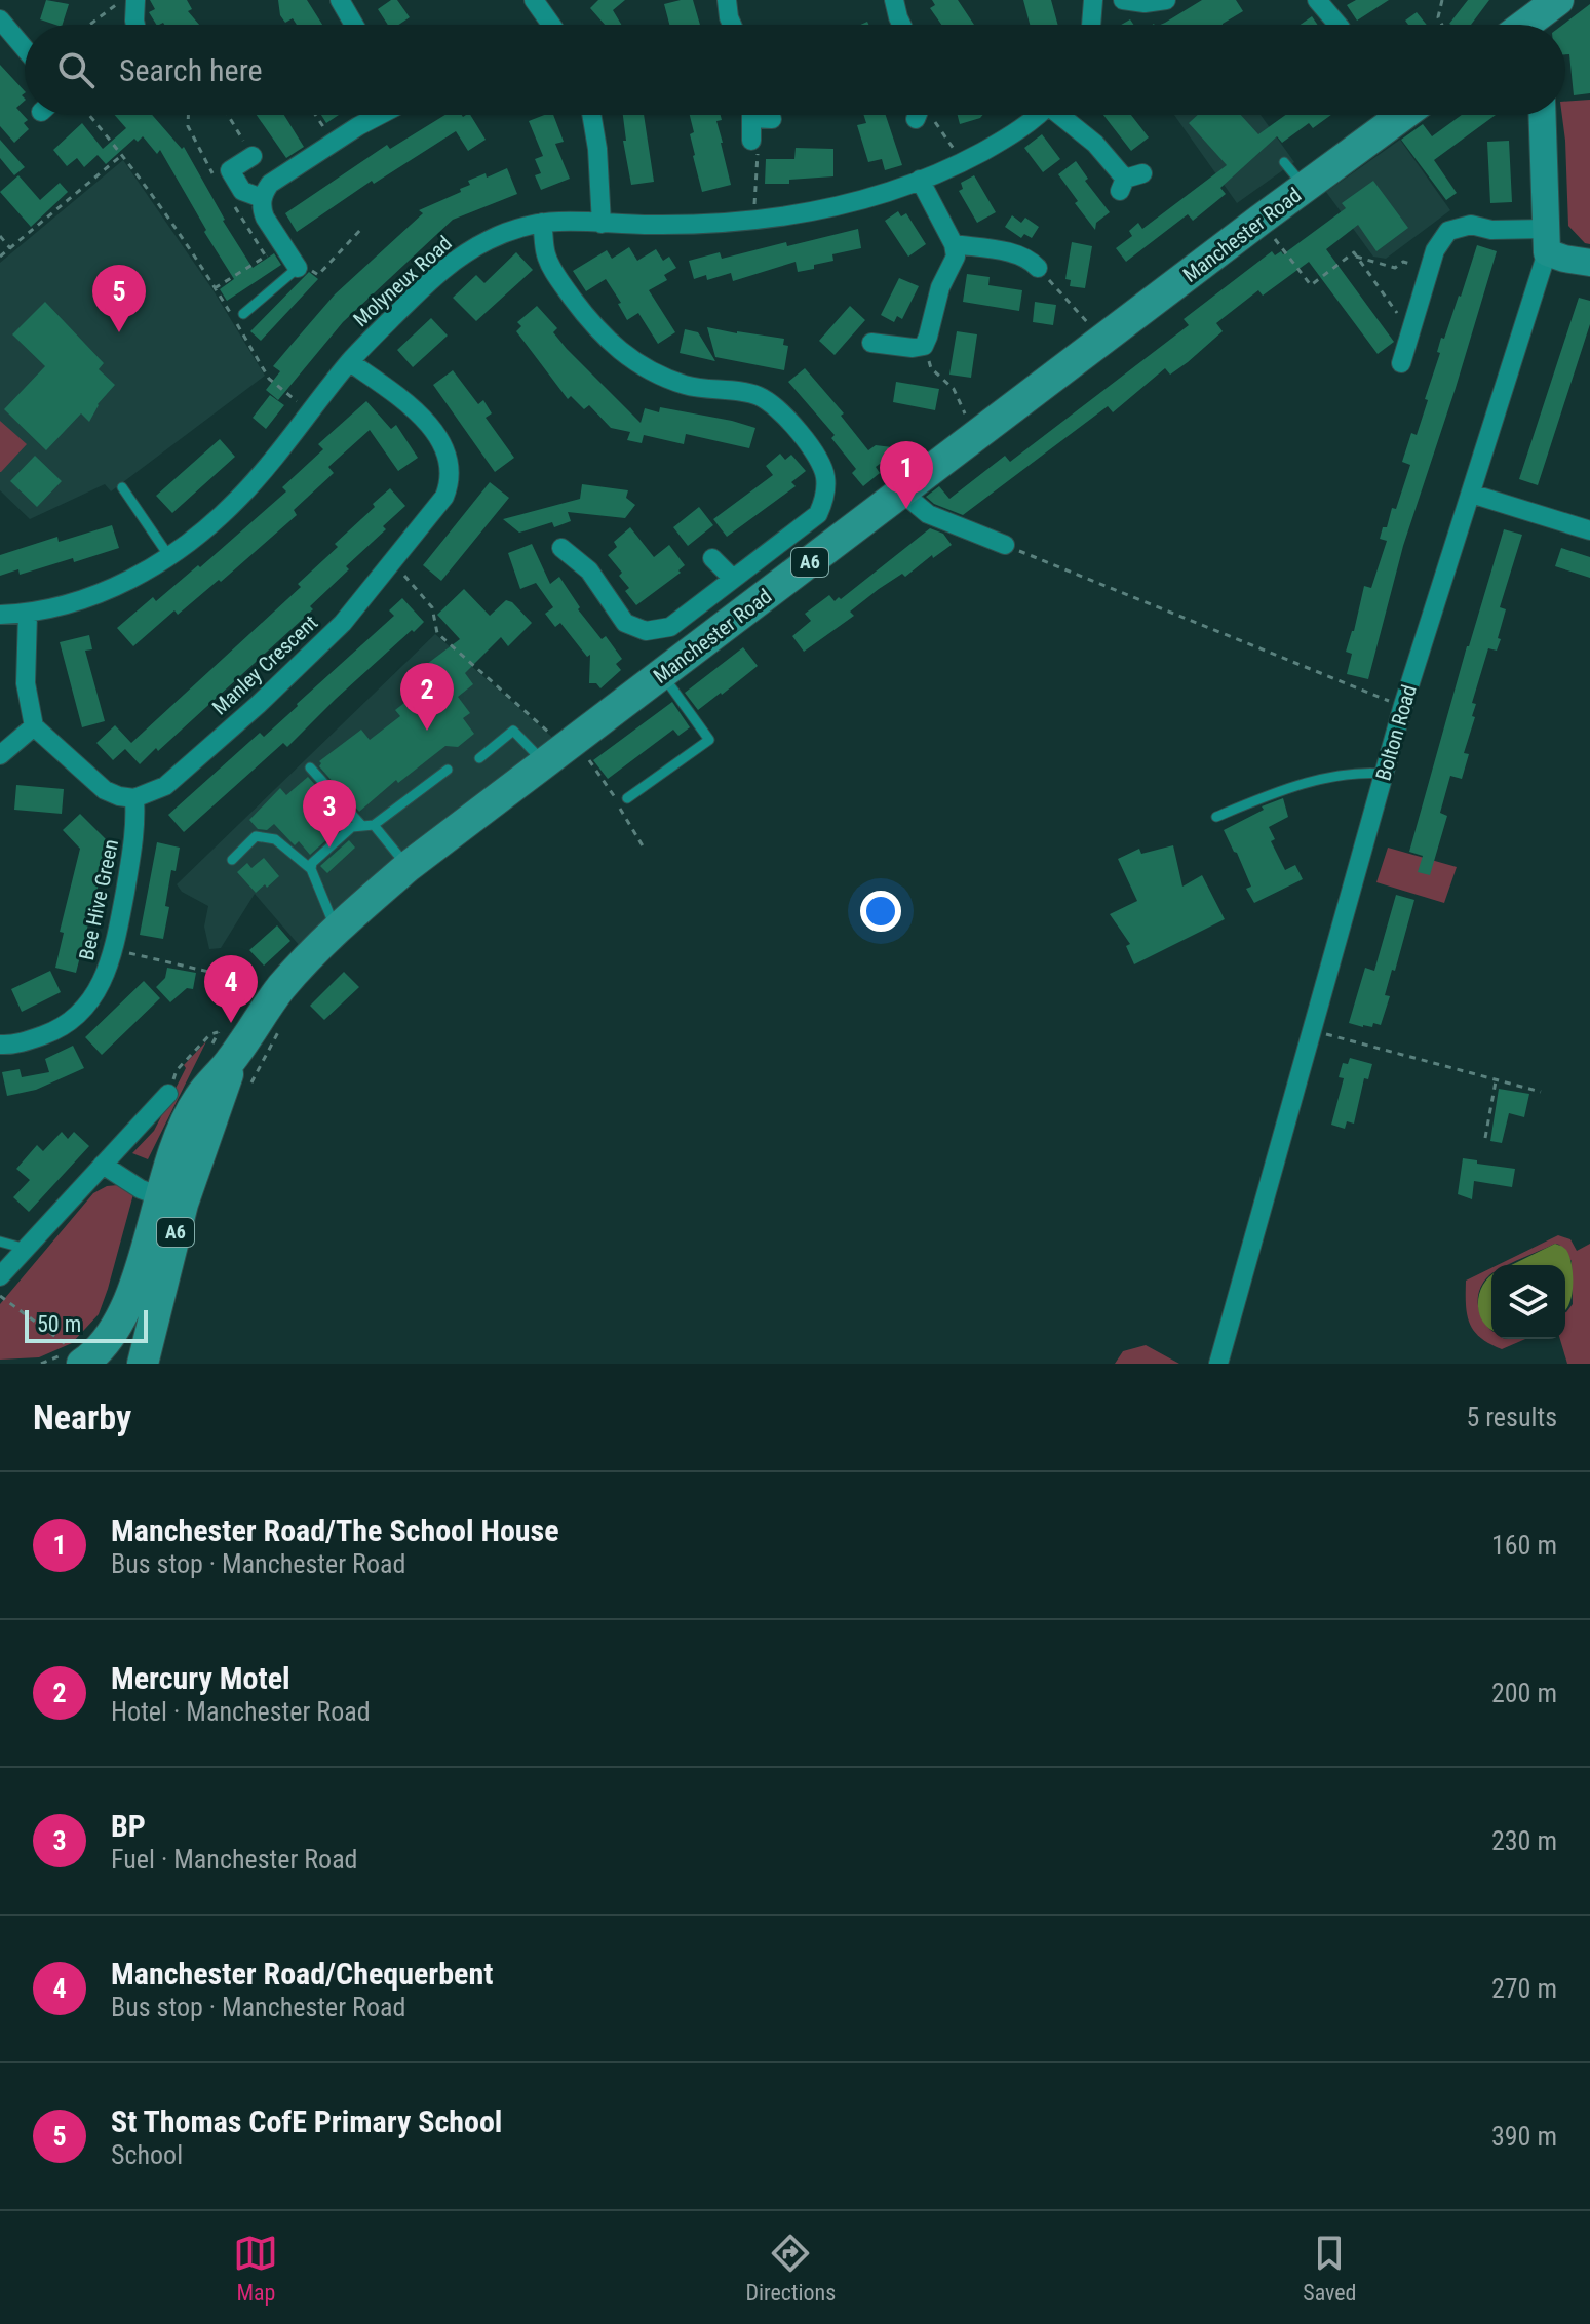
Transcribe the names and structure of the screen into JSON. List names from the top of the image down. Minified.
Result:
{"streets":{"main road":["Manchester Road","A6"],"street":["Molyneux Road","Manley Crescent","Bolton Road","Bee Hive Green"]},"crossings":[["Molyneux Road","Manley Crescent"],["Manley Crescent","Bee Hive Green"]],"scale_bar":"50 m","page":{"search":"Search here","pins":["5","1","2","3","4"],"scale":"50 m","heading":["Nearby","5 results"],"list":[{"mark":"1","name":"Manchester Road/The School House","note":"Bus stop · Manchester Road","value":"160 m"},{"mark":"2","name":"Mercury Motel","note":"Hotel · Manchester Road","value":"200 m"},{"mark":"3","name":"BP","note":"Fuel · Manchester Road","value":"230 m"},{"mark":"4","name":"Manchester Road/Chequerbent","note":"Bus stop · Manchester Road","value":"270 m"},{"mark":"5","name":"St Thomas CofE Primary School","note":"School","value":"390 m"}],"nav":["Map","Directions","Saved"]}}
